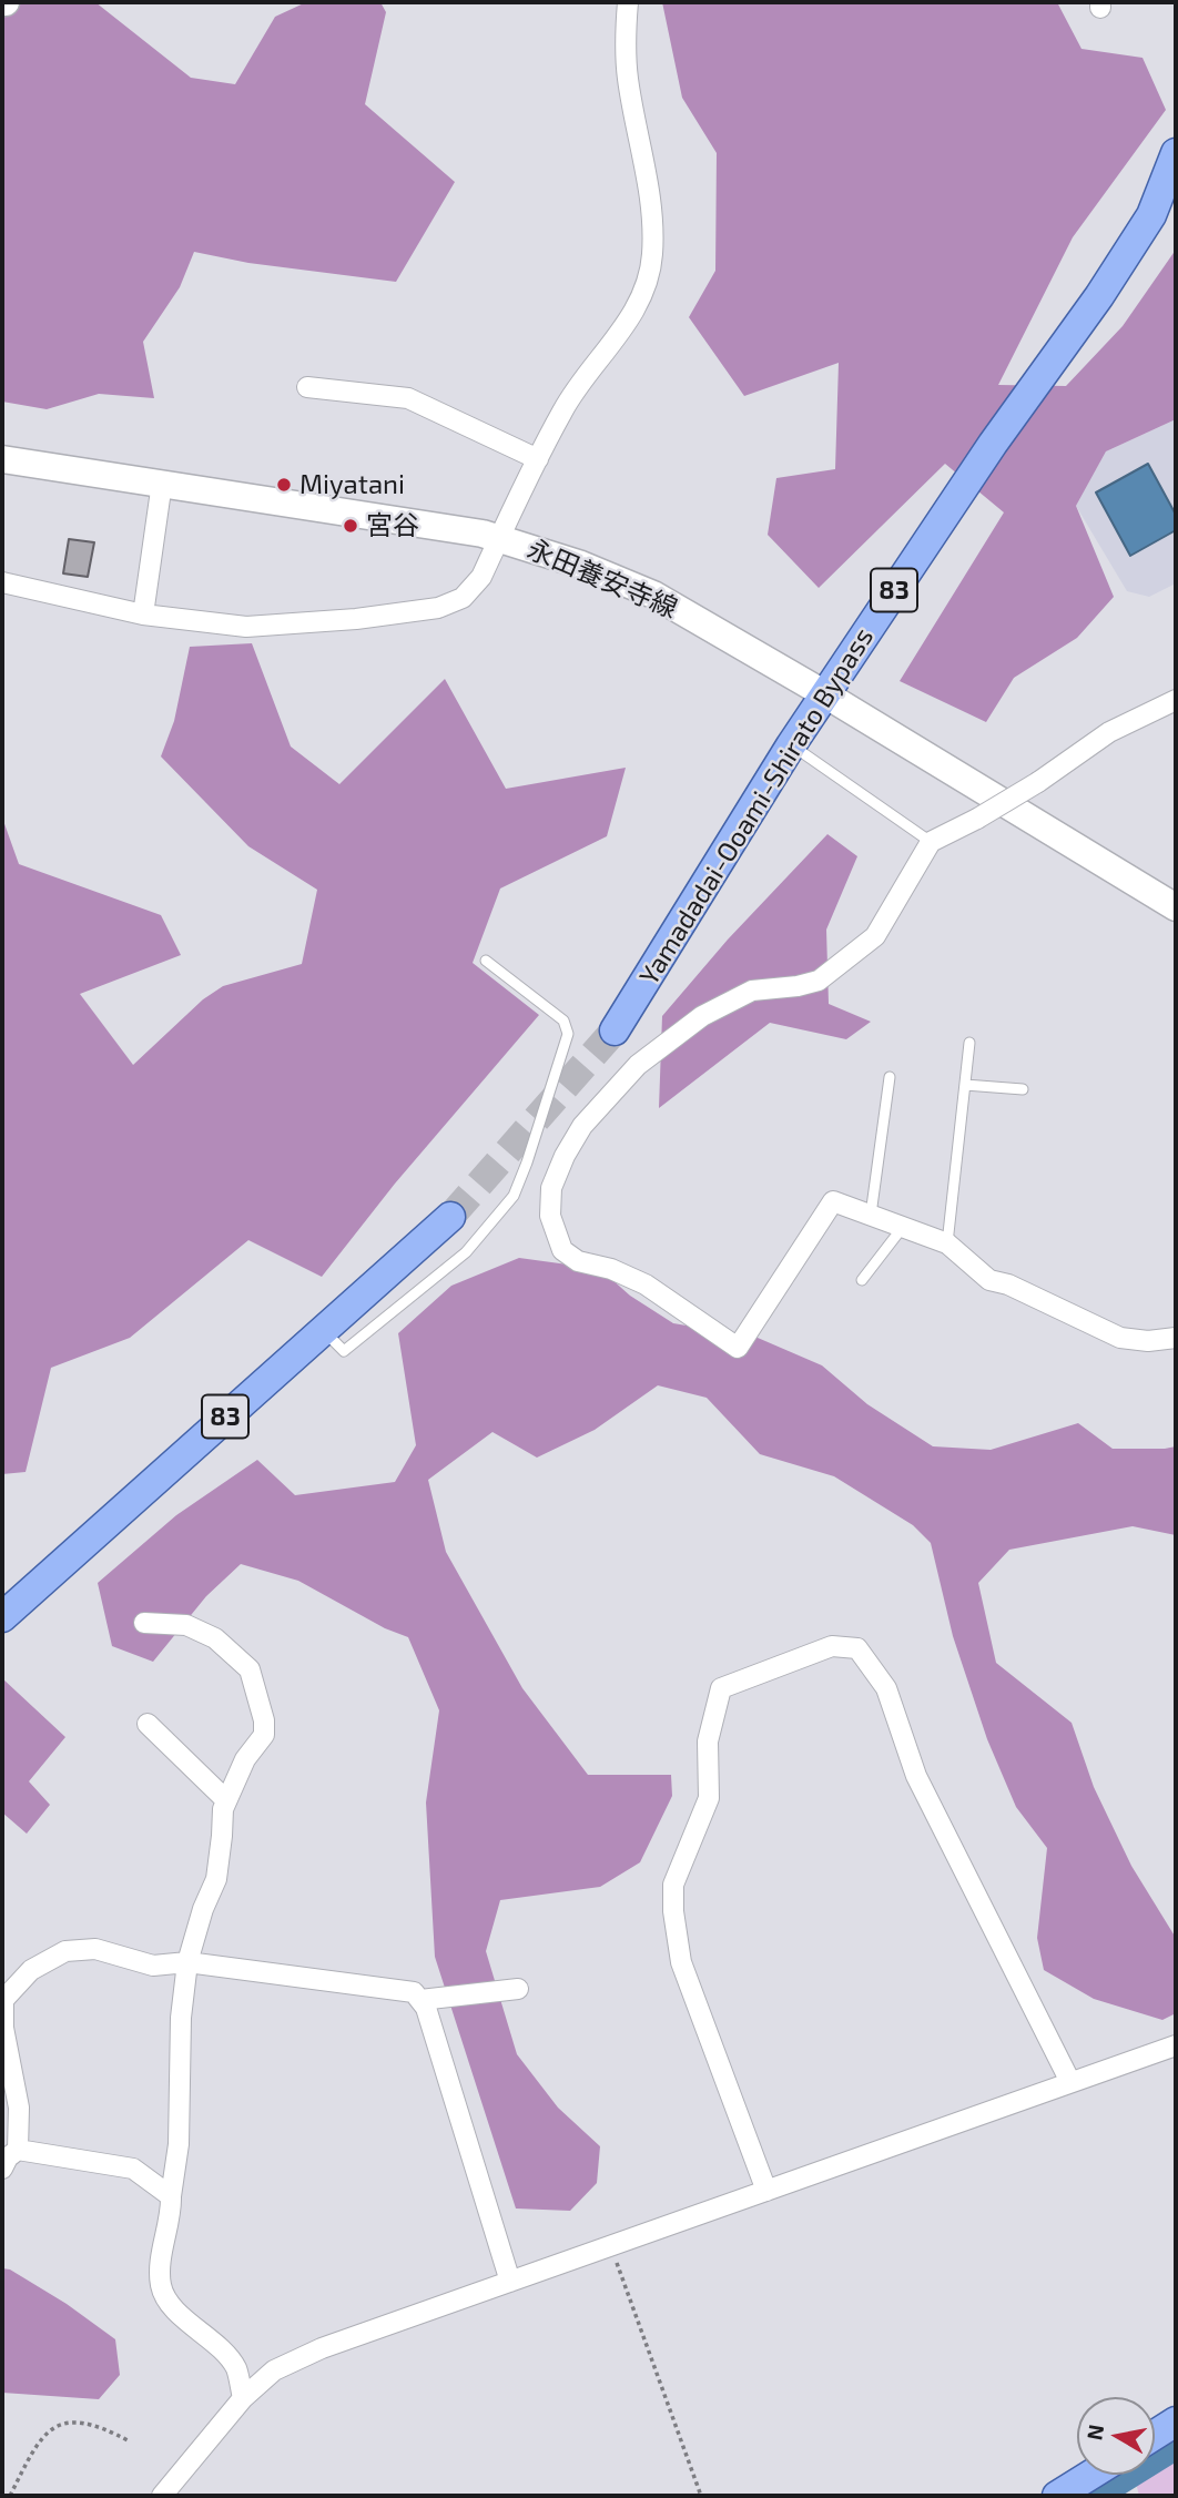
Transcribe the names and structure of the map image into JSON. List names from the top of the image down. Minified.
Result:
{"streets":{"main road":["83","Yamadadai-Ooami-Shirato Bypass"],"street":["永田養安寺線"]},"crossings":[["永田養安寺線","Yamadadai-Ooami-Shirato Bypass"]],"places":["Miyatani","宮谷"],"north":"left"}
